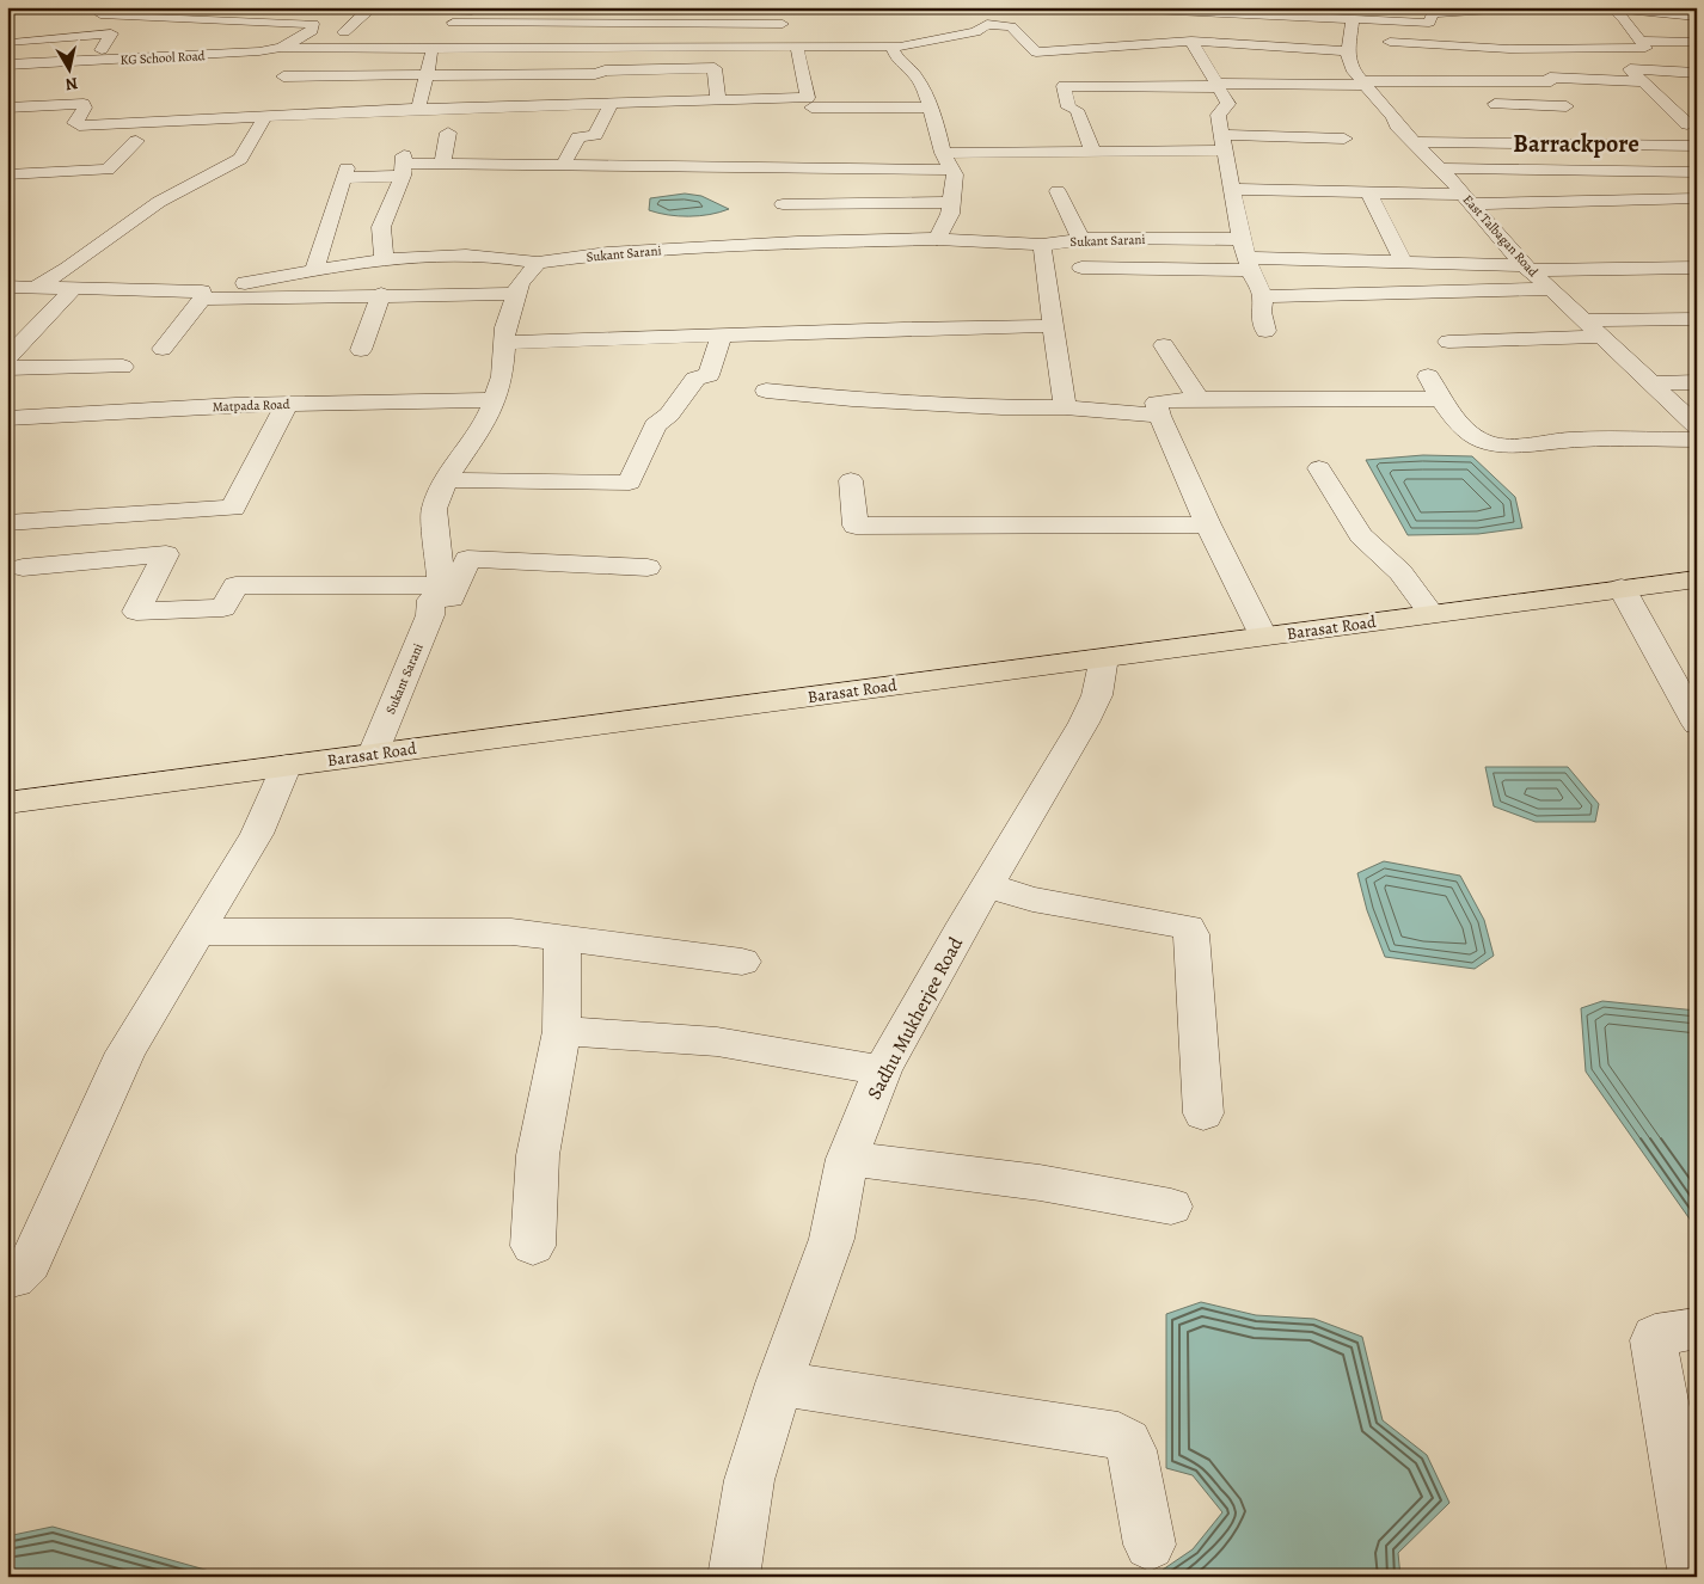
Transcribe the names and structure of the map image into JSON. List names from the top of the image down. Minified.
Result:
{"streets":{"main road":["Barasat Road"],"street":["KG School Road","East Talbagan Road","Sukant Sarani","Matpada Road","Sadhu Mukherjee Road"]},"crossings":[["Sukant Sarani","Matpada Road"],["Sukant Sarani","Barasat Road"],["Barasat Road","Sadhu Mukherjee Road"]],"districts":["Barrackpore"],"north":"bottom"}
